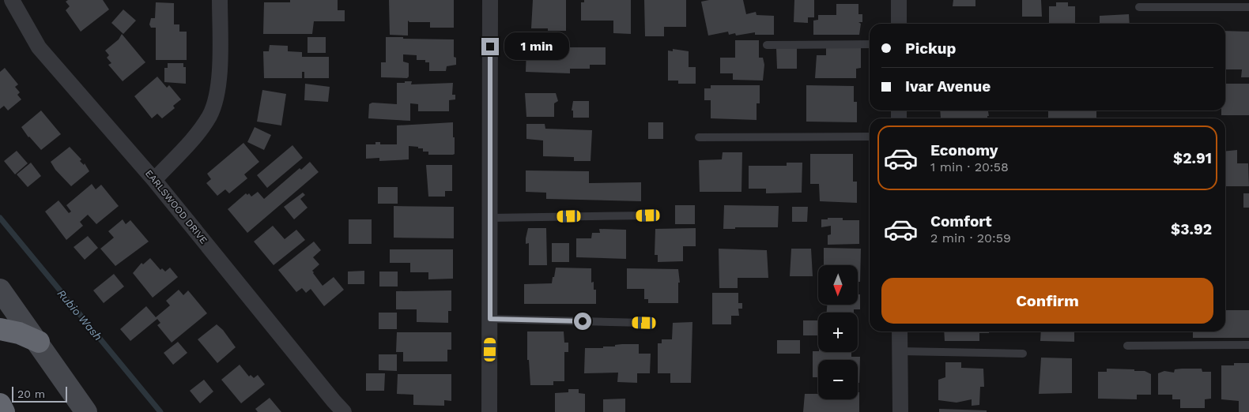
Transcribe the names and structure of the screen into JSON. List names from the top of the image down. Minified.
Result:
{"streets":{"street":["EARLSWOOD DRIVE"]},"water":["Rubio Wash"],"scale_bar":"20 m","north":"bottom","page":{"banner":["Pickup","Ivar Avenue"],"bubble":"1 min","list":[{"name":"Economy","note":"1 min · 20:58","value":"$2.91"},{"name":"Comfort","note":"2 min · 20:59","value":"$3.92"}],"map_buttons":["+","−"],"buttons":"Confirm","scale":"20 m"}}
